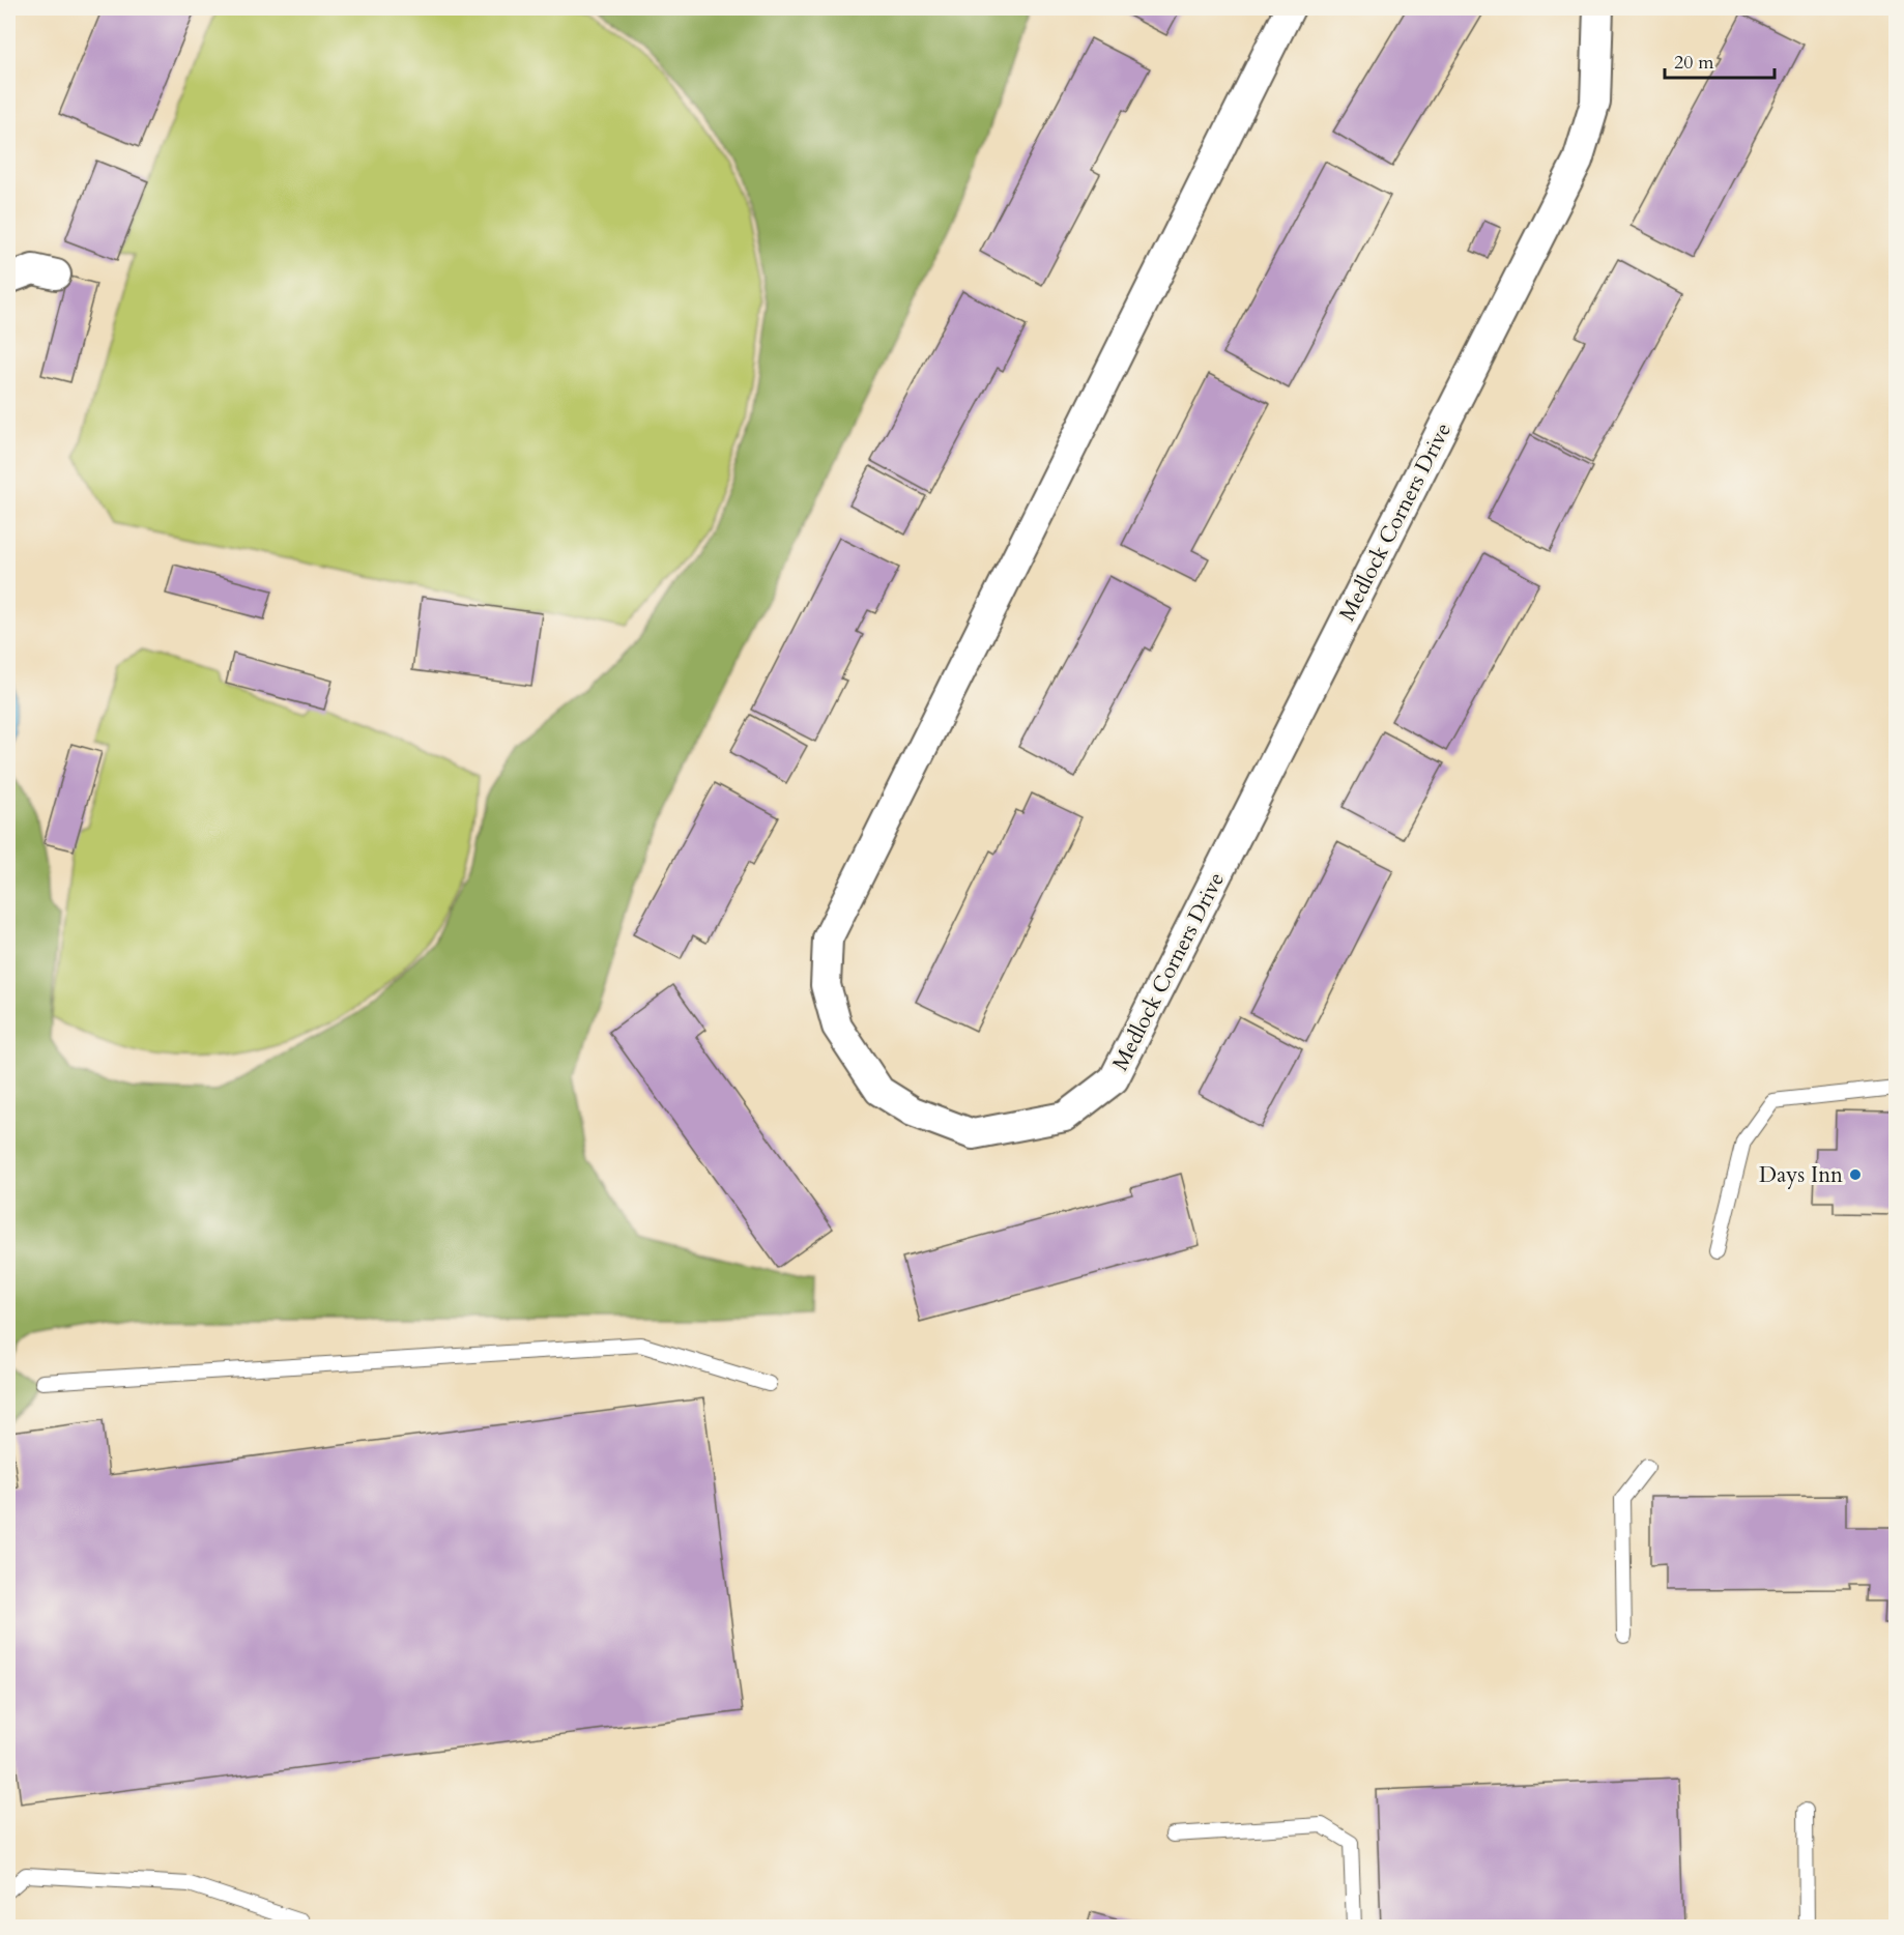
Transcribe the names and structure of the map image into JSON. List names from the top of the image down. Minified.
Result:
{"streets":{"street":["Medlock Corners Drive"]},"places":["Days Inn"],"scale_bar":"20 m"}
